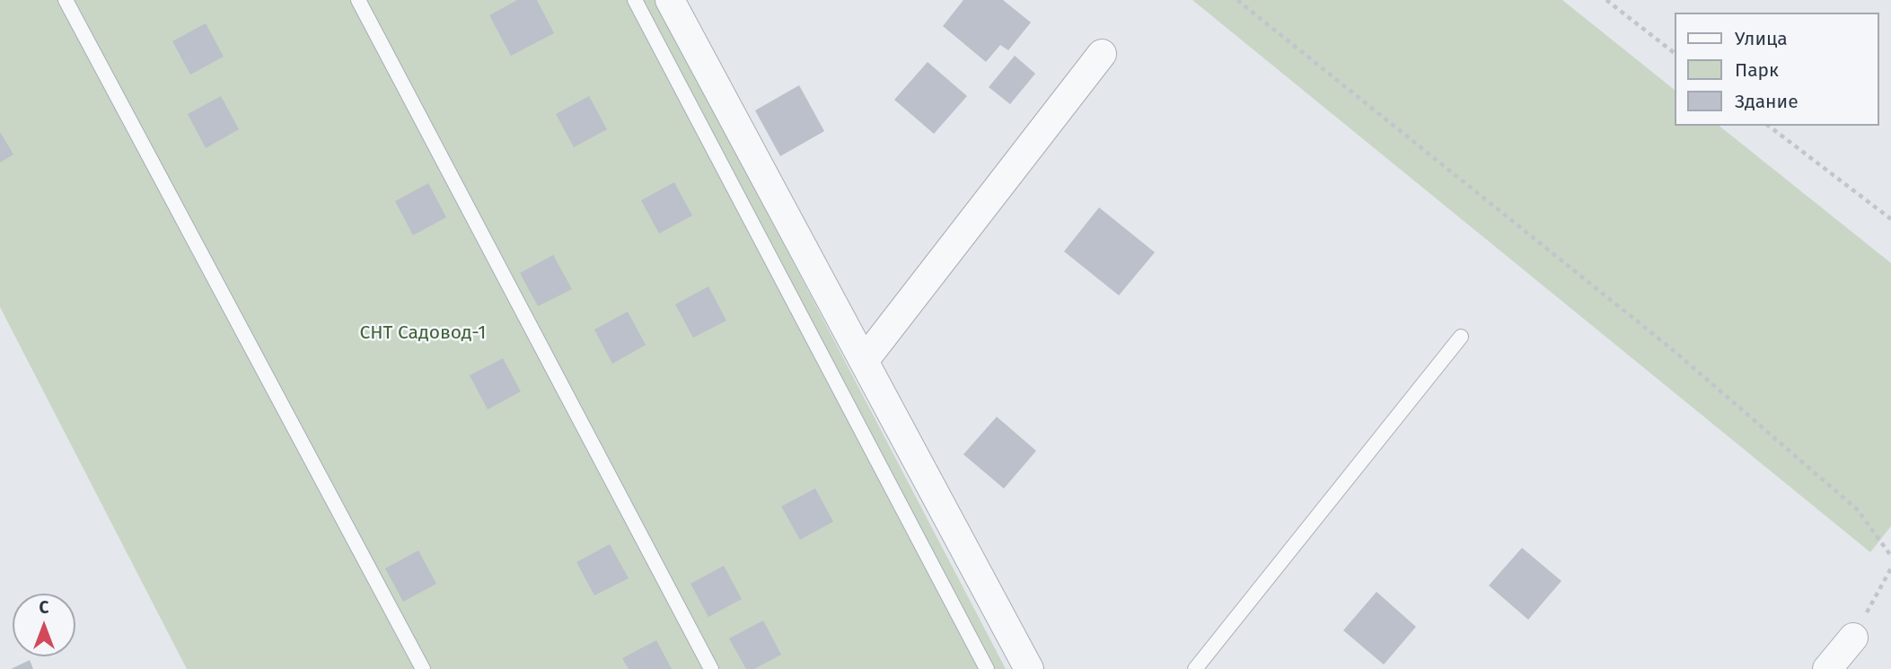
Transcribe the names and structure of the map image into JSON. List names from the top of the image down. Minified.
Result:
{"parks":["СНТ Садовод-1"],"legend":["Улица","Парк","Здание"],"north":"top"}
